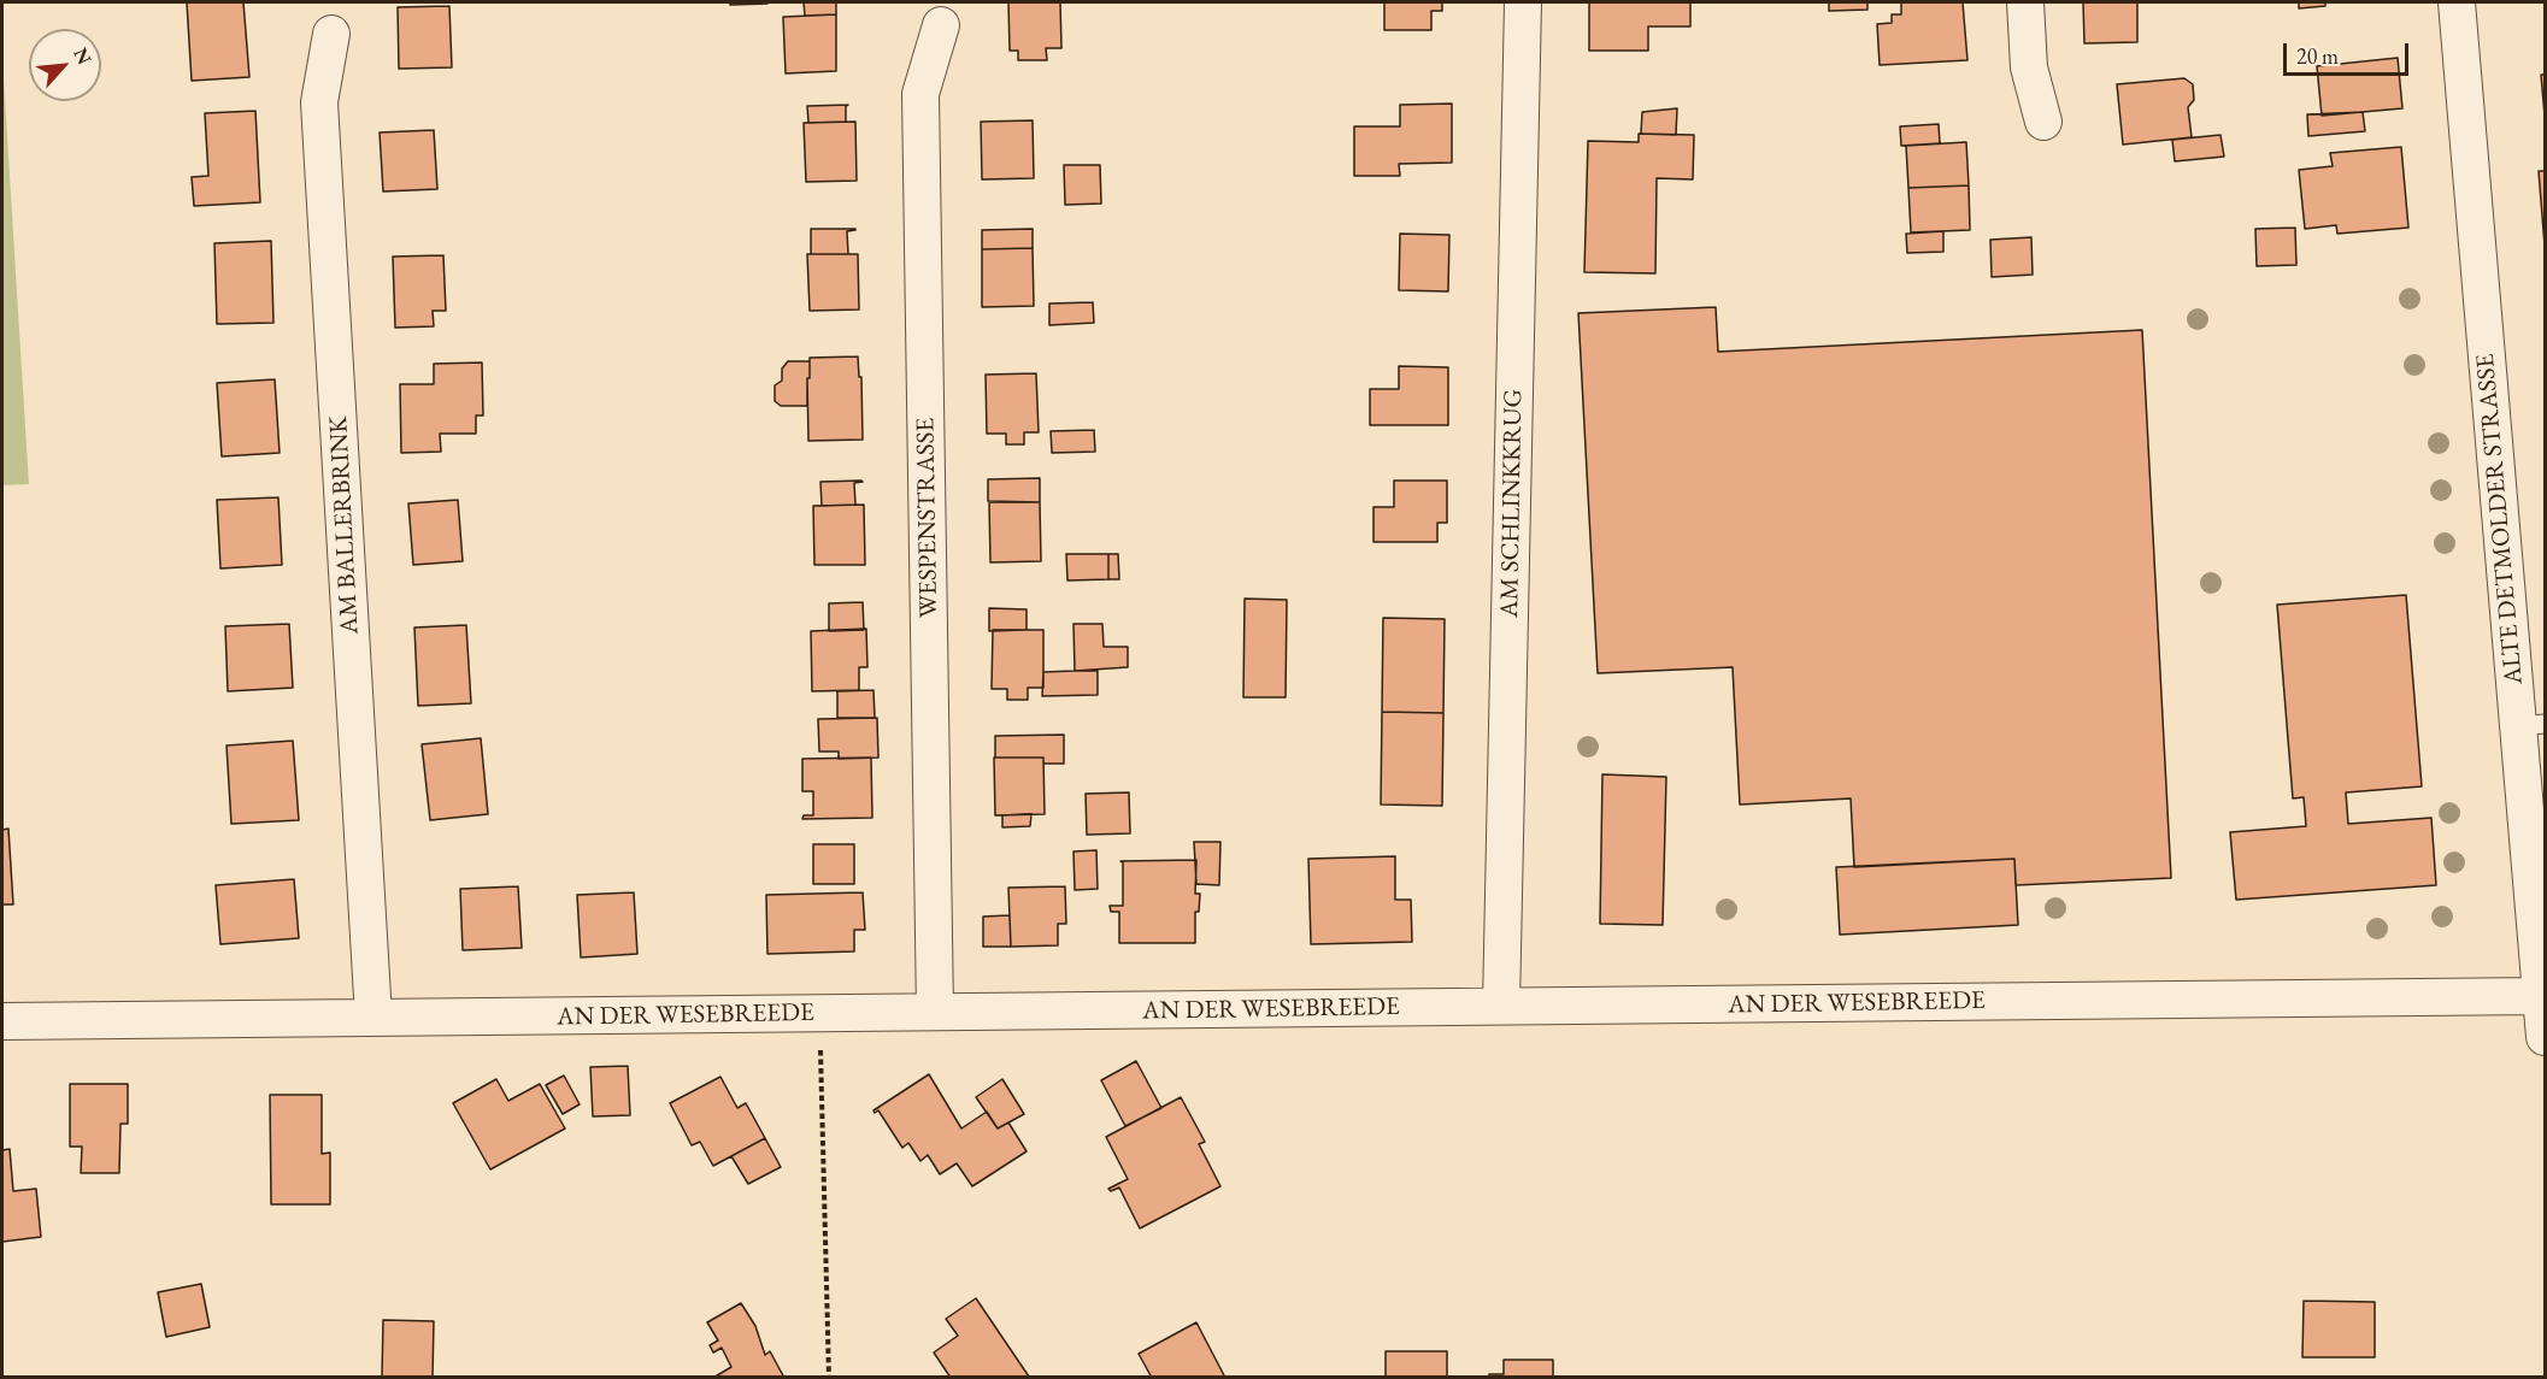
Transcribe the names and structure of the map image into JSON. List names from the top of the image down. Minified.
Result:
{"streets":{"street":["AM SCHLINKKRUG","WESPENSTRASSE","ALTE DETMOLDER STRASSE","AM BALLERBRINK","AN DER WESEBREEDE"]},"crossings":[["AM SCHLINKKRUG","AN DER WESEBREEDE"],["WESPENSTRASSE","AN DER WESEBREEDE"],["ALTE DETMOLDER STRASSE","AN DER WESEBREEDE"],["AM BALLERBRINK","AN DER WESEBREEDE"]],"scale_bar":"20 m","north":"top right"}
